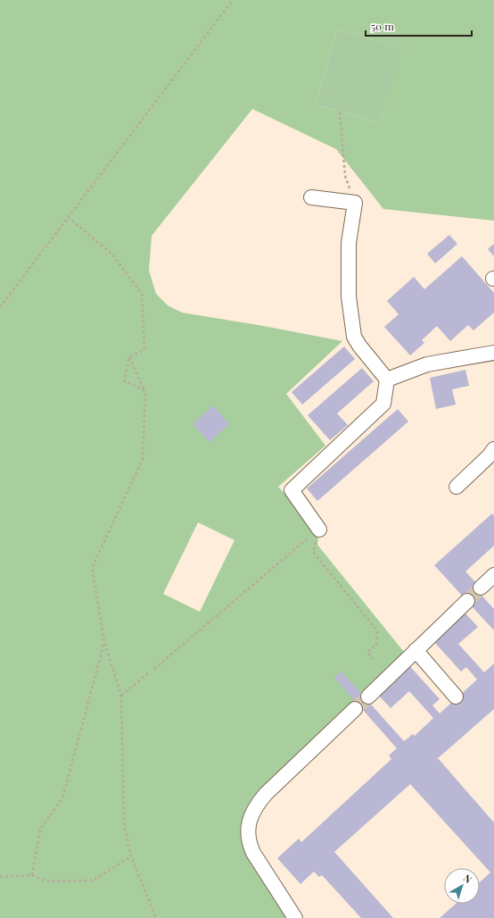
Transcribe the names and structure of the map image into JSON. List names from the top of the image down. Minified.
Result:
{"scale_bar":"50 m","north":"top right"}
